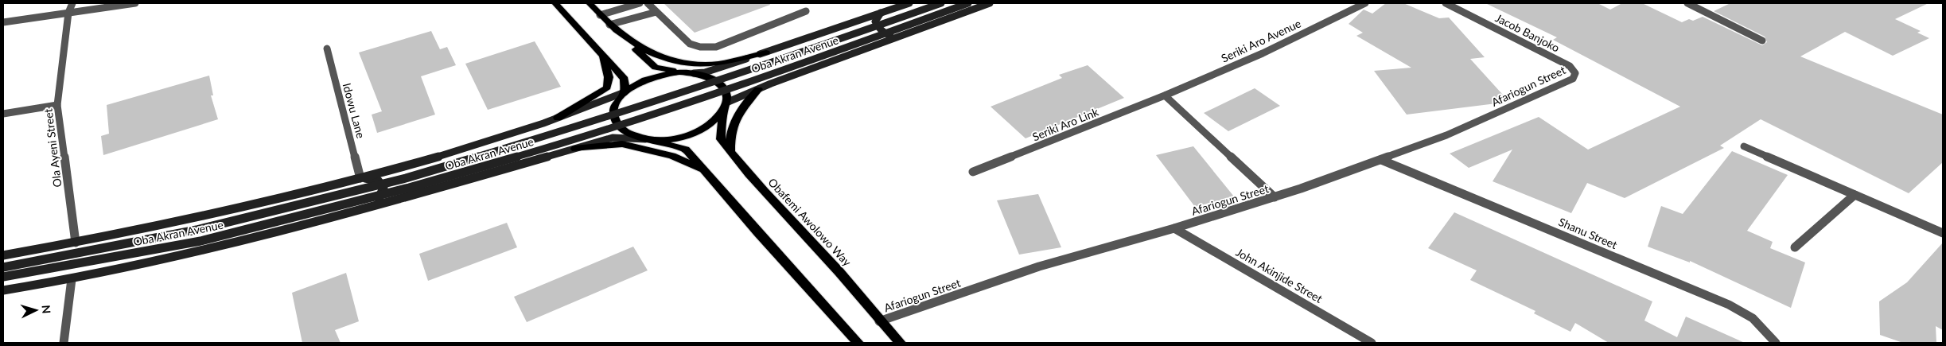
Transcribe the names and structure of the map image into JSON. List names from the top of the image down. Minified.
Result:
{"streets":{"main road":["Oba Akran Avenue","Obafemi Awolowo Way"],"street":["Jacob Banjoko","Seriki Aro Avenue","Afariogun Street","Idowu Lane","Seriki Aro Link","Ola Ayeni Street","Shanu Street","John Akinjide Street"]},"crossings":[["Jacob Banjoko","Afariogun Street"],["Seriki Aro Avenue","Seriki Aro Link"],["Afariogun Street","Obafemi Awolowo Way"],["Afariogun Street","Shanu Street"],["Afariogun Street","John Akinjide Street"]],"north":"right"}
